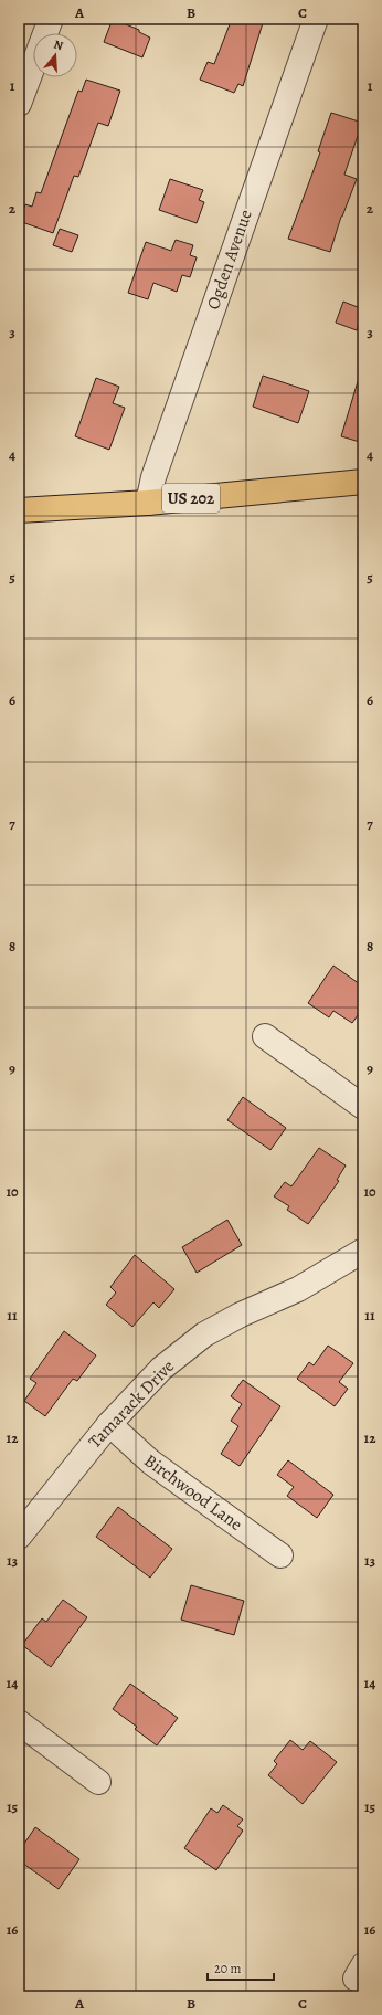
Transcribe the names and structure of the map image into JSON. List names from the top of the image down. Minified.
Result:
{"streets":{"main road":["US 202"],"street":["Ogden Avenue","Tamarack Drive","Birchwood Lane"]},"crossings":[["Ogden Avenue","US 202"],["Tamarack Drive","Birchwood Lane"]],"scale_bar":"20 m","north":"top","grid":{"columns":["A","B","C"],"rows":["1","2","3","4","5","6","7","8","9","10","11","12","13","14","15","16"]}}
